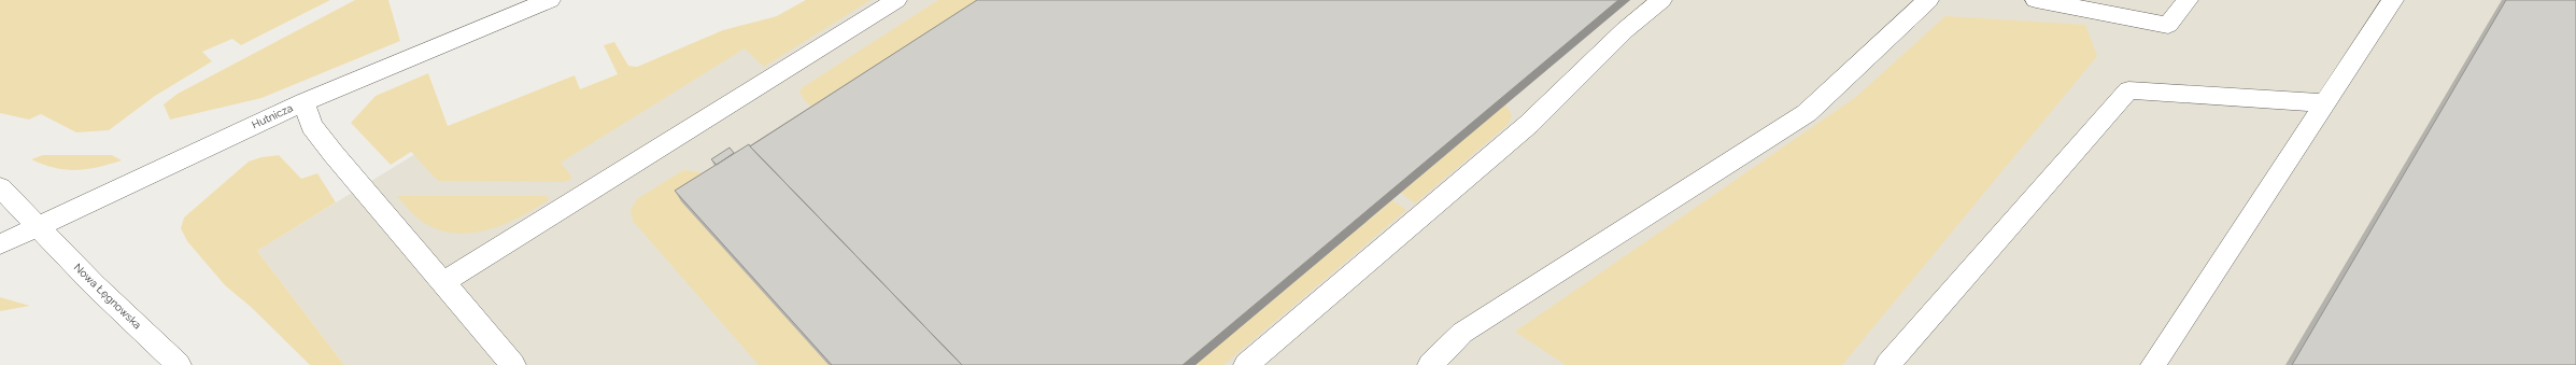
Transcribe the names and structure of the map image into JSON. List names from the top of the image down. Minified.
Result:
{"streets":{"street":["Hutnicza","Nowa Łęgnowska"]},"crossings":[["Hutnicza","Nowa Łęgnowska"]]}
